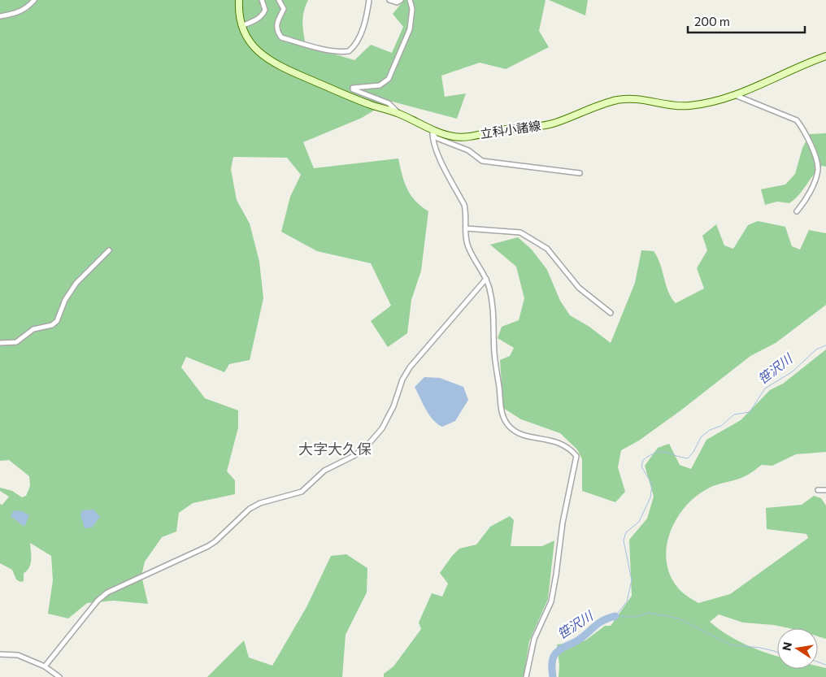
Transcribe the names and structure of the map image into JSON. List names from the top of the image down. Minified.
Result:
{"streets":{"main road":["立科小諸線"]},"districts":["大字大久保"],"water":["笹沢川"],"scale_bar":"200 m","north":"left"}
